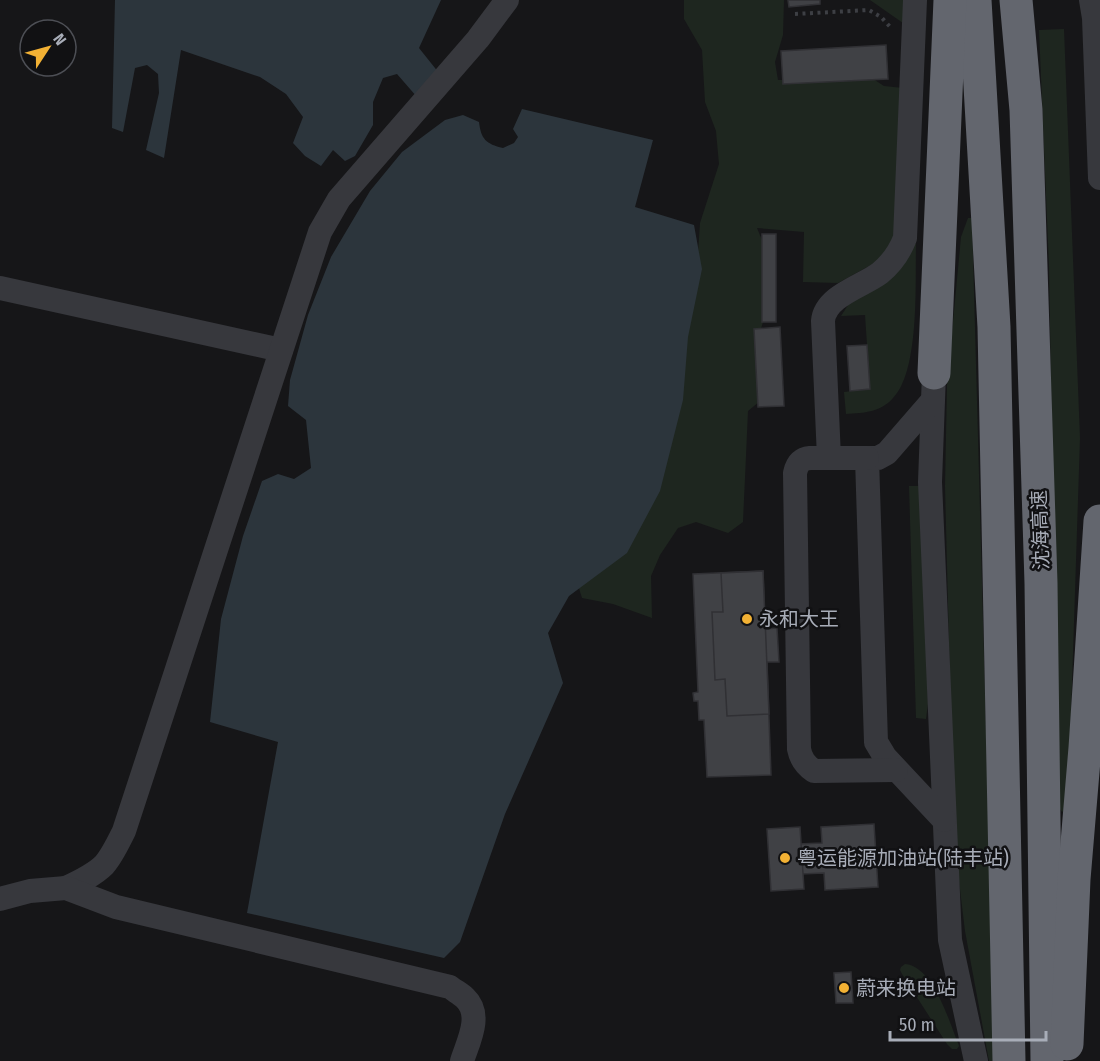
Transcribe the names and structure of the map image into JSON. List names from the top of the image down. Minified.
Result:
{"streets":{"highway":["沈海高速"]},"places":["永和大王","粤运能源加油站(陆丰站)","蔚来换电站"],"scale_bar":"50 m","north":"top right"}
